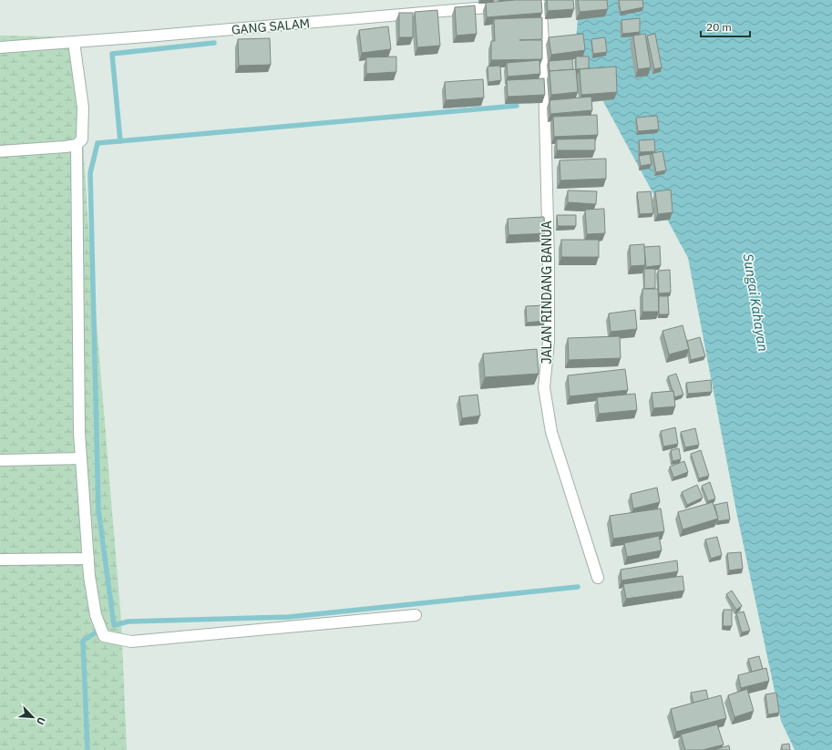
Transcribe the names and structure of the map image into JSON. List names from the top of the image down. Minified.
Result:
{"streets":{"street":["GANG SALAM","JALAN RINDANG BANUA"]},"water":["Sungai Kahayan"],"scale_bar":"20 m","north":"bottom right"}
